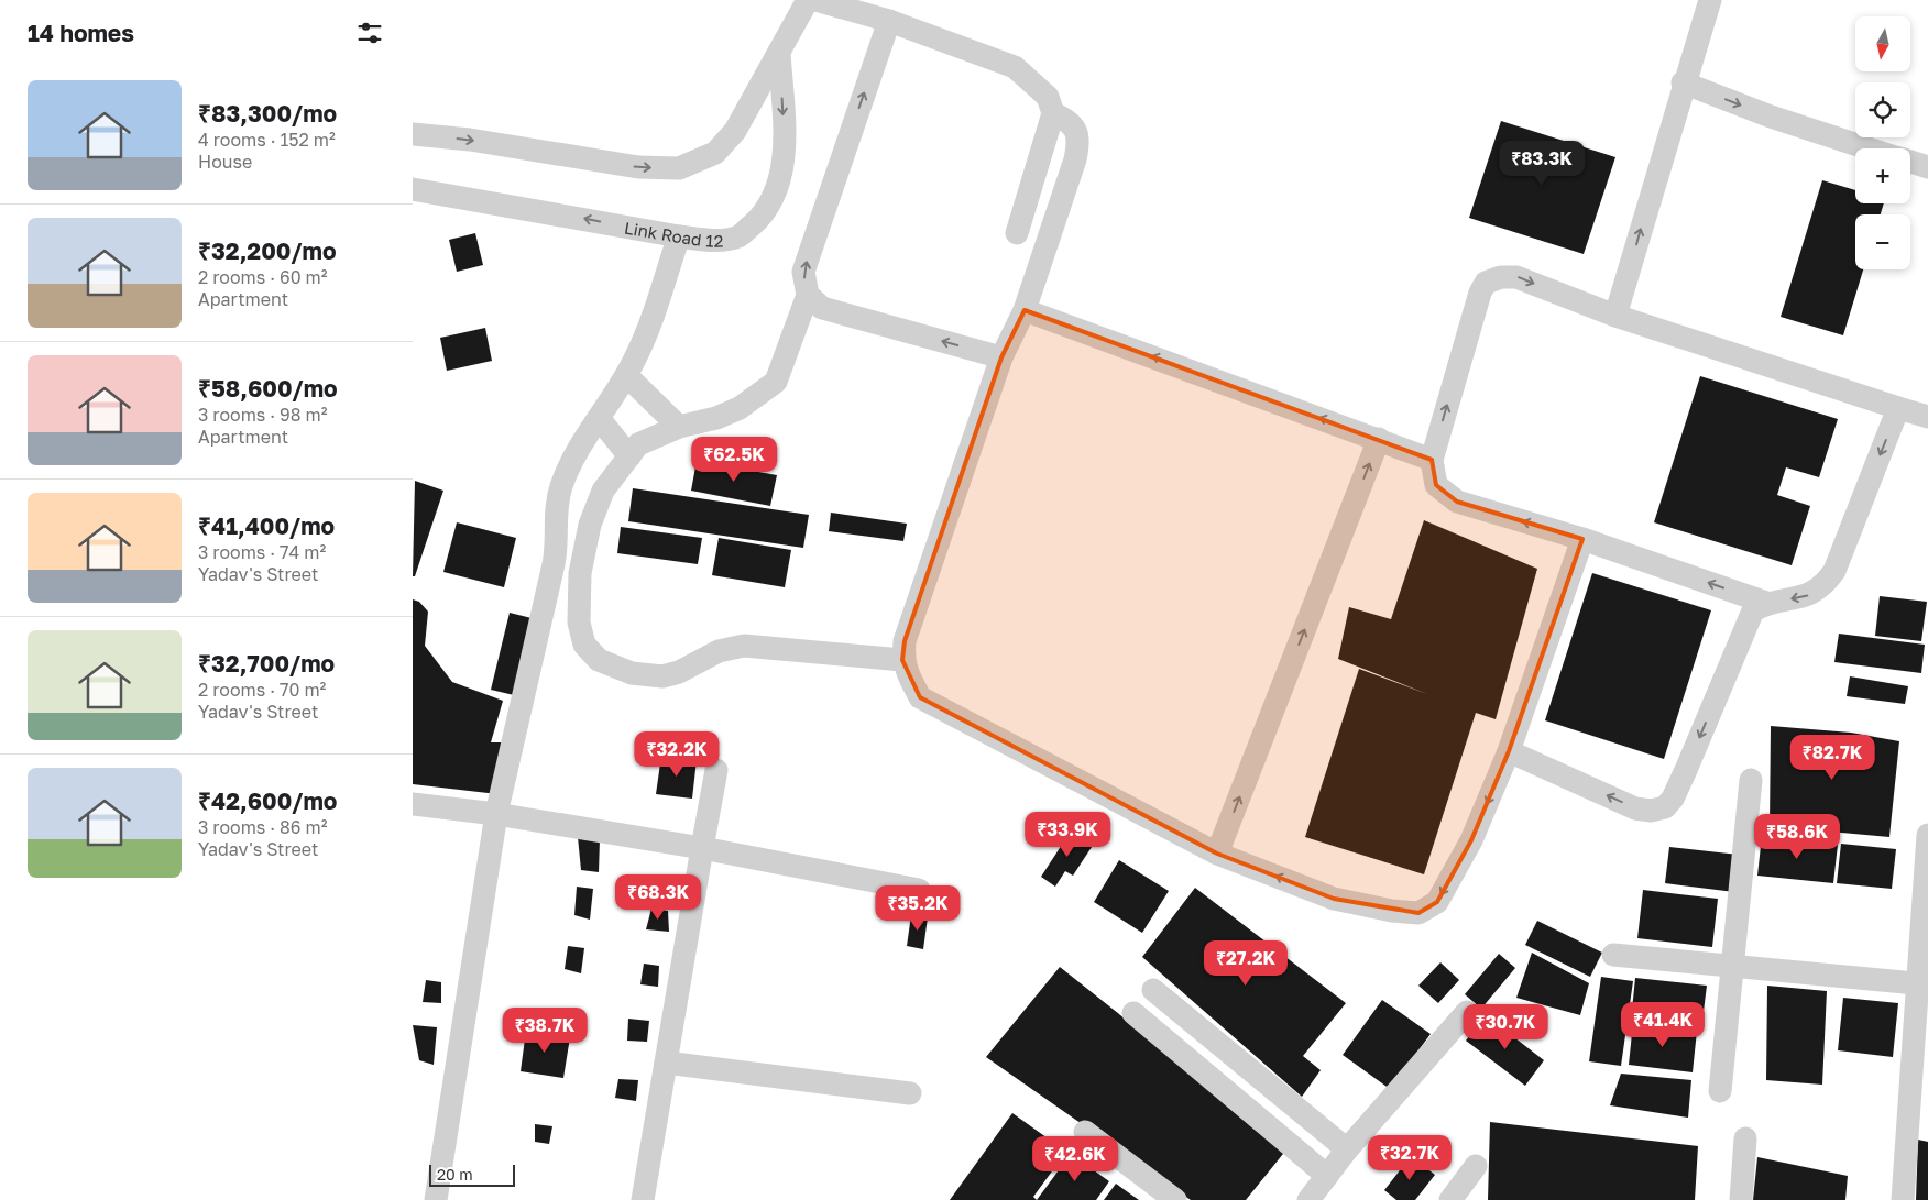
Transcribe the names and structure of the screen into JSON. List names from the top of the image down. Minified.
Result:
{"streets":{"street":["Link Road 12"]},"scale_bar":"20 m","north":"bottom","page":{"heading":"14 homes","map_buttons":["+","−"],"list":[{"name":"₹83,300/mo","note":"4 rooms · 152 m² · House"},{"name":"₹32,200/mo","note":"2 rooms · 60 m² · Apartment"},{"name":"₹58,600/mo","note":"3 rooms · 98 m² · Apartment"},{"name":"₹41,400/mo","note":"3 rooms · 74 m² · Yadav's Street"},{"name":"₹32,700/mo","note":"2 rooms · 70 m² · Yadav's Street"},{"name":"₹42,600/mo","note":"3 rooms · 86 m² · Yadav's Street"}],"price":["₹83.3K","₹62.5K","₹32.2K","₹82.7K","₹33.9K","₹58.6K","₹68.3K","₹35.2K","₹27.2K","₹41.4K","₹30.7K","₹38.7K","₹32.7K","₹42.6K"],"scale":"20 m"}}
